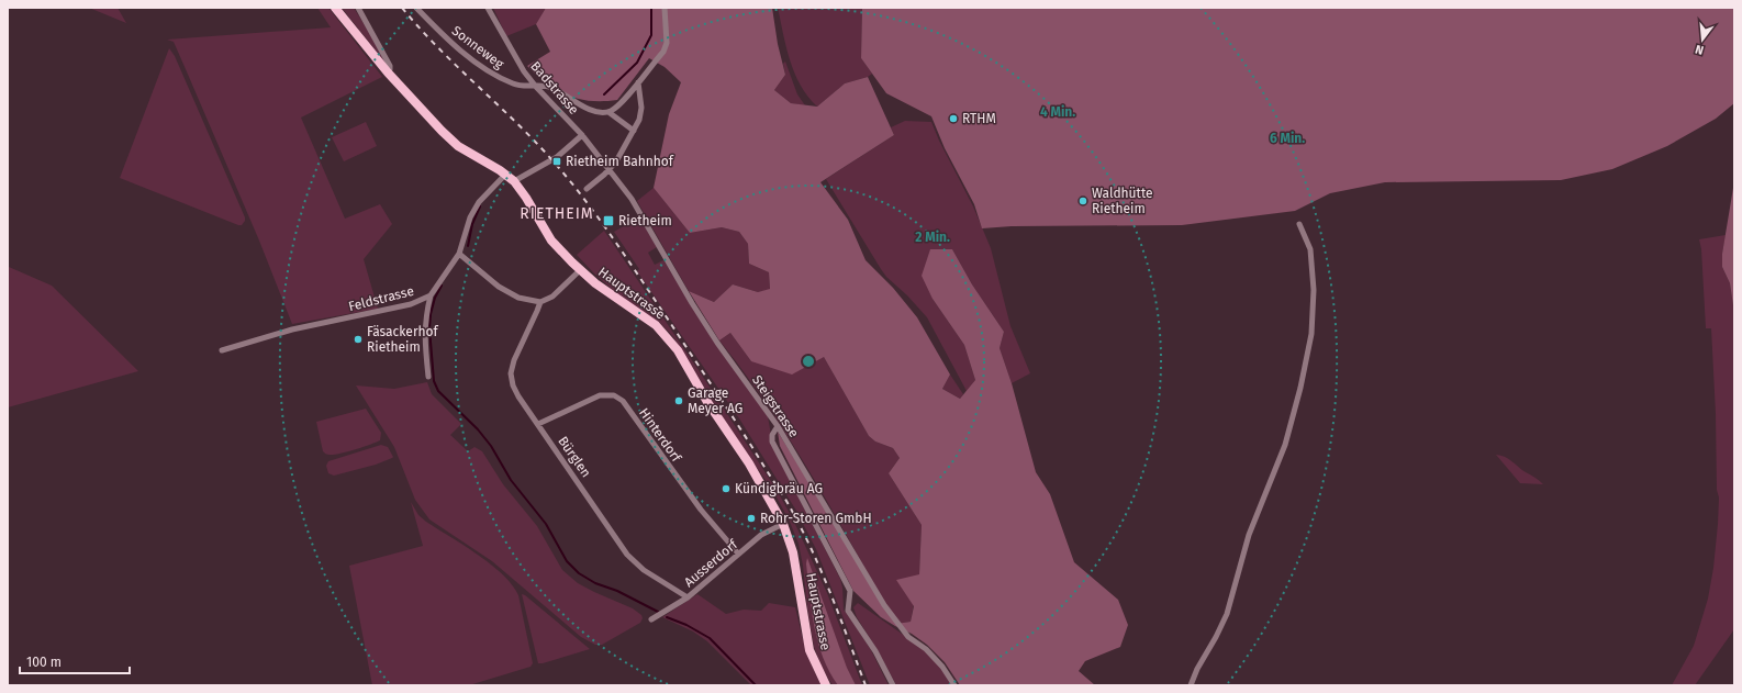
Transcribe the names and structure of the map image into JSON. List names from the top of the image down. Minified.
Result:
{"streets":{"main road":["Hauptstrasse"],"street":["Sonneweg","Badstrasse","Feldstrasse","Steigstrasse","Hinterdorf","Bürglen","Ausserdorf"]},"crossings":[["Sonneweg","Badstrasse"],["Badstrasse","Steigstrasse"],["Hauptstrasse","Feldstrasse"],["Hauptstrasse","Ausserdorf"],["Hinterdorf","Bürglen"],["Hinterdorf","Ausserdorf"],["Bürglen","Ausserdorf"]],"districts":["RIETHEIM"],"places":{"other":["RTHM","Waldhütte Rietheim","Fäsackerhof Rietheim","Garage Meyer AG","Kündigbräu AG","Rohr-Storen GmbH"],"transit":["Rietheim Bahnhof","Rietheim"]},"scale_bar":"100 m","north":"bottom","rings":["4 Min.","6 Min.","2 Min."]}
